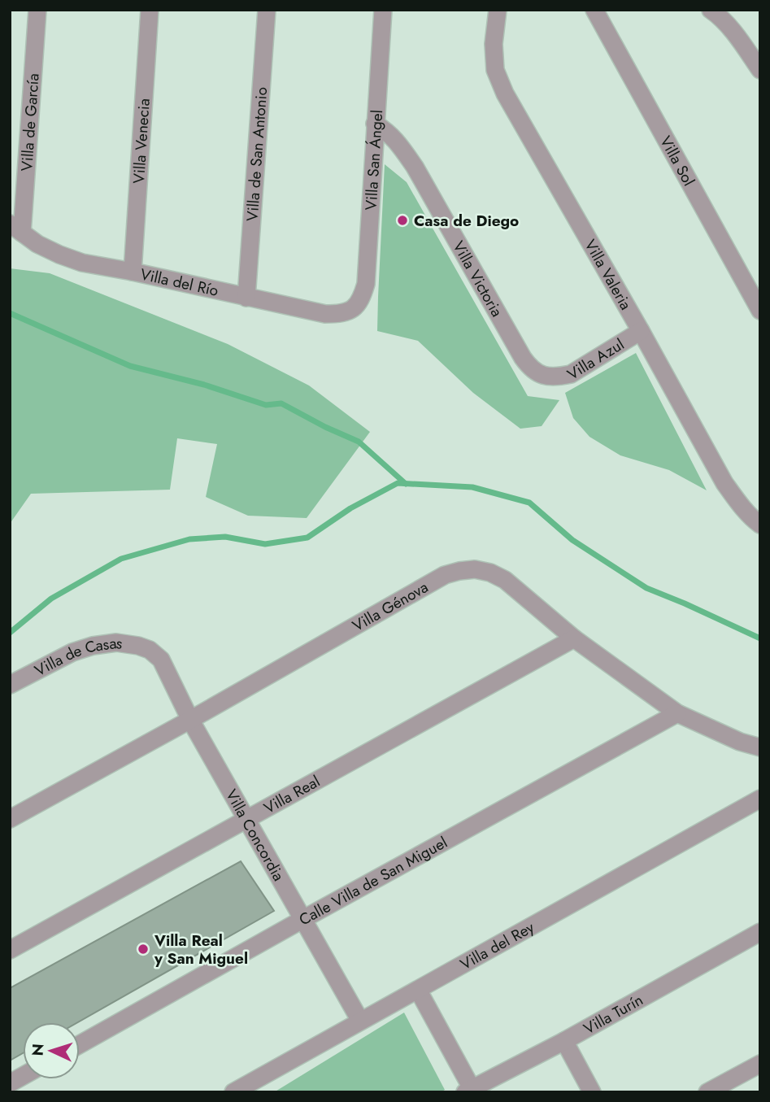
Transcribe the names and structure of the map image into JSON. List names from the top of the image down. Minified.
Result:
{"streets":{"street":["Villa de García","Villa Venecia","Villa de San Antonio","Villa San Ángel","Villa Sol","Villa Valeria","Villa Victoria","Villa del Río","Villa Azul","Villa Génova","Villa de Casas","Villa Real","Villa Concordia","Calle Villa de San Miguel","Villa del Rey","Villa Turín"]},"crossings":[["Villa de García","Villa del Río"],["Villa Venecia","Villa del Río"],["Villa de San Antonio","Villa del Río"],["Villa San Ángel","Villa Victoria"],["Villa San Ángel","Villa del Río"],["Villa Valeria","Villa Azul"],["Villa Victoria","Villa Azul"],["Villa Génova","Villa Real"],["Villa Génova","Villa Concordia"],["Villa Génova","Calle Villa de San Miguel"],["Villa de Casas","Villa Concordia"],["Villa Real","Villa Concordia"],["Villa Concordia","Calle Villa de San Miguel"],["Villa Concordia","Villa del Rey"]],"places":["Casa de Diego","Villa Real y San Miguel"],"north":"left"}
